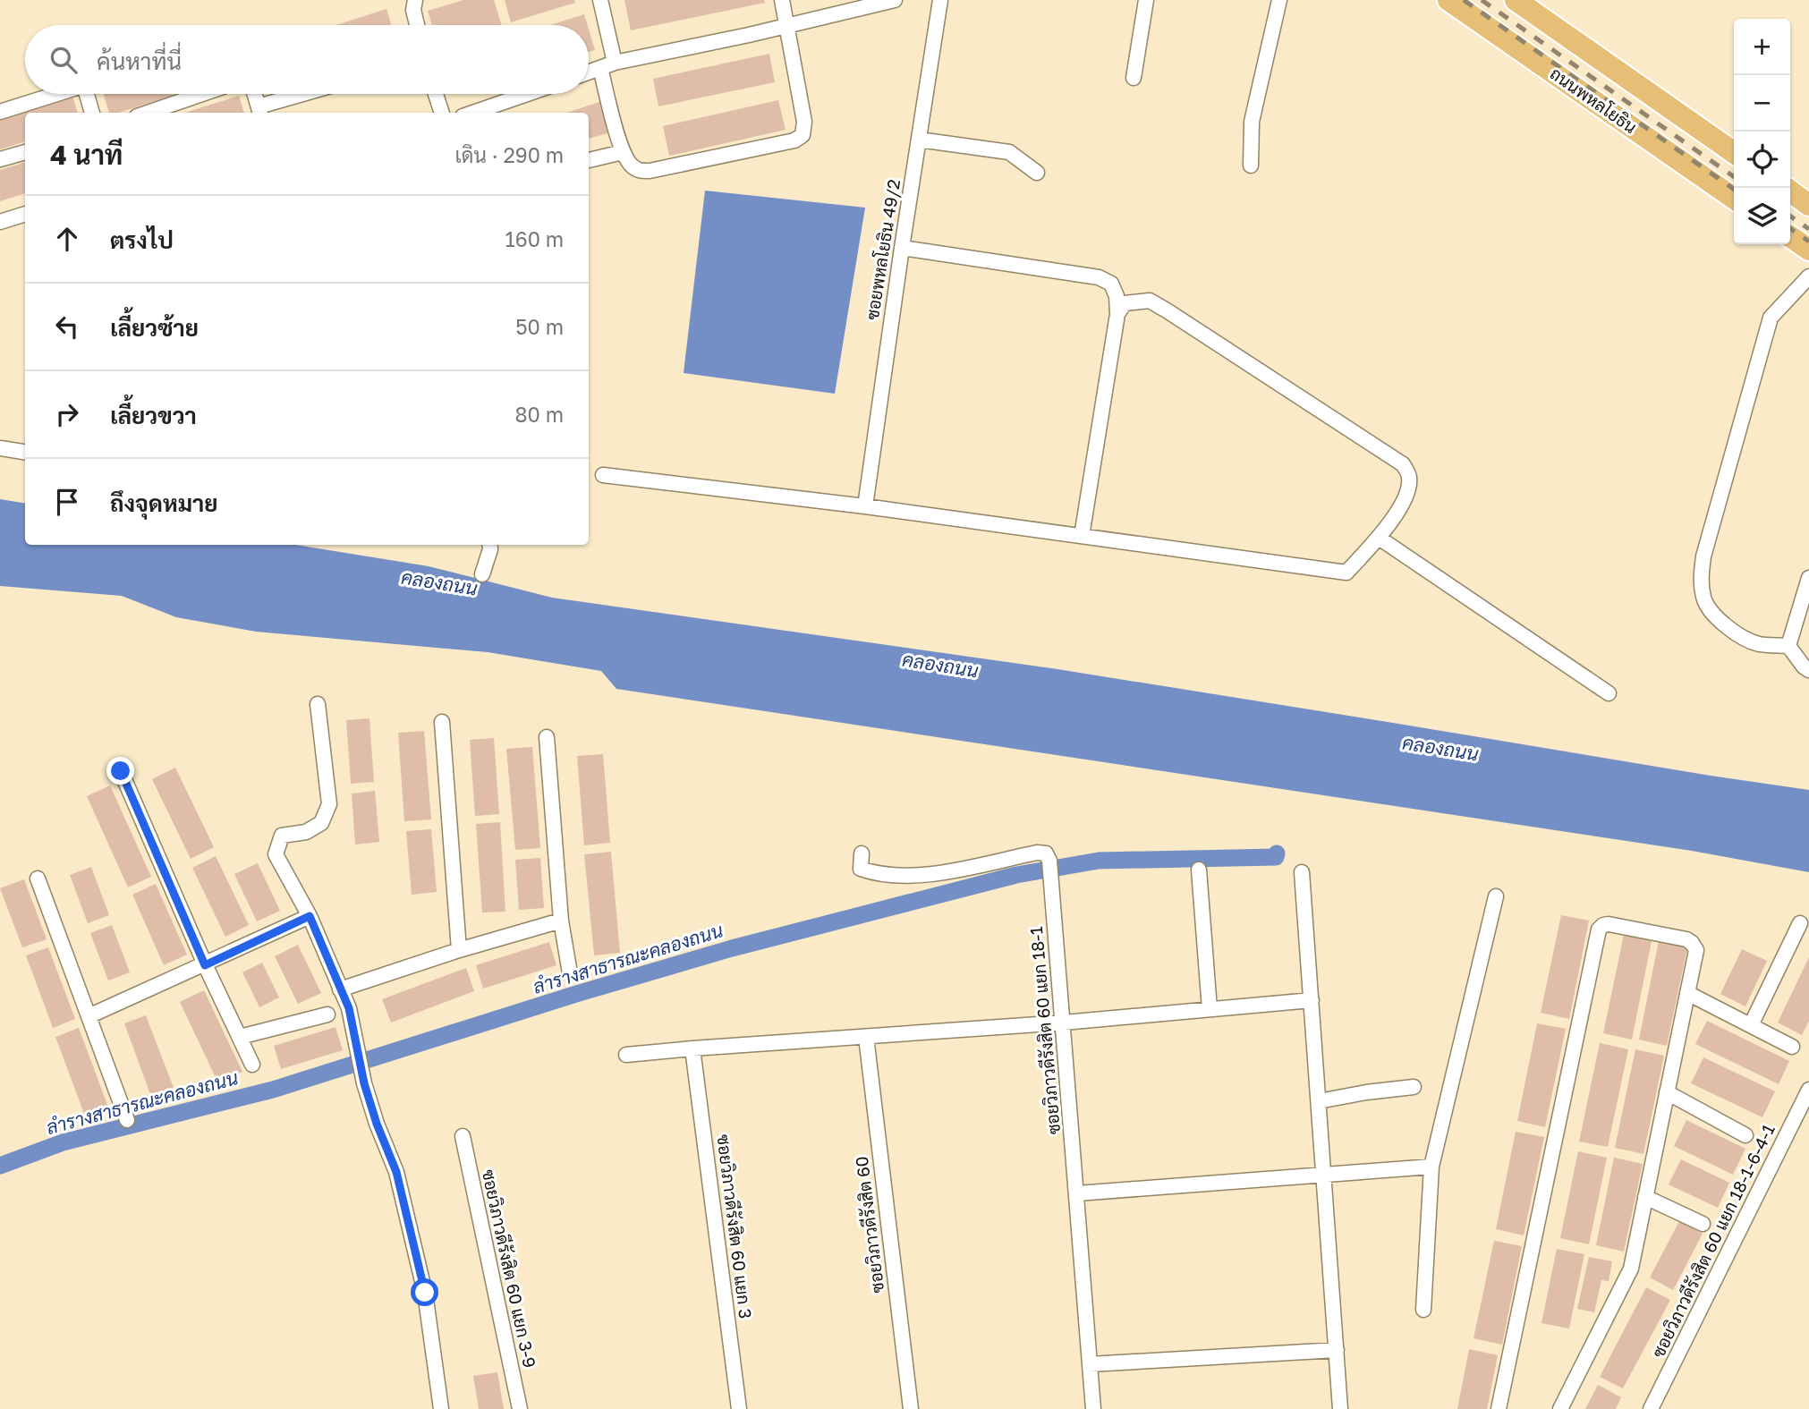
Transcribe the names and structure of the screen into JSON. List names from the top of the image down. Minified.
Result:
{"streets":{"main road":["ถนนพหลโยธิน"],"street":["ซอยพหลโยธิน 49/2","ซอยวิภาวดีรังสิต 60 แยก 18-1","ซอยวิภาวดีรังสิต 60","ซอยวิภาวดีรังสิต 60 แยก 3","ซอยวิภาวดีรังสิต 60 แยก 18-1-6-4-1","ซอยวิภาวดีรังสิต 60 แยก 3-9"]},"water":["คลองถนน","ลำรางสาธารณะคลองถนน"],"page":{"map_buttons":["+","−"],"search":"ค้นหาที่นี่","heading":["4 นาที","เดิน · 290 m"],"list":[["ตรงไป","160 m"],["เลี้ยวซ้าย","50 m"],["เลี้ยวขวา","80 m"],"ถึงจุดหมาย"]}}
